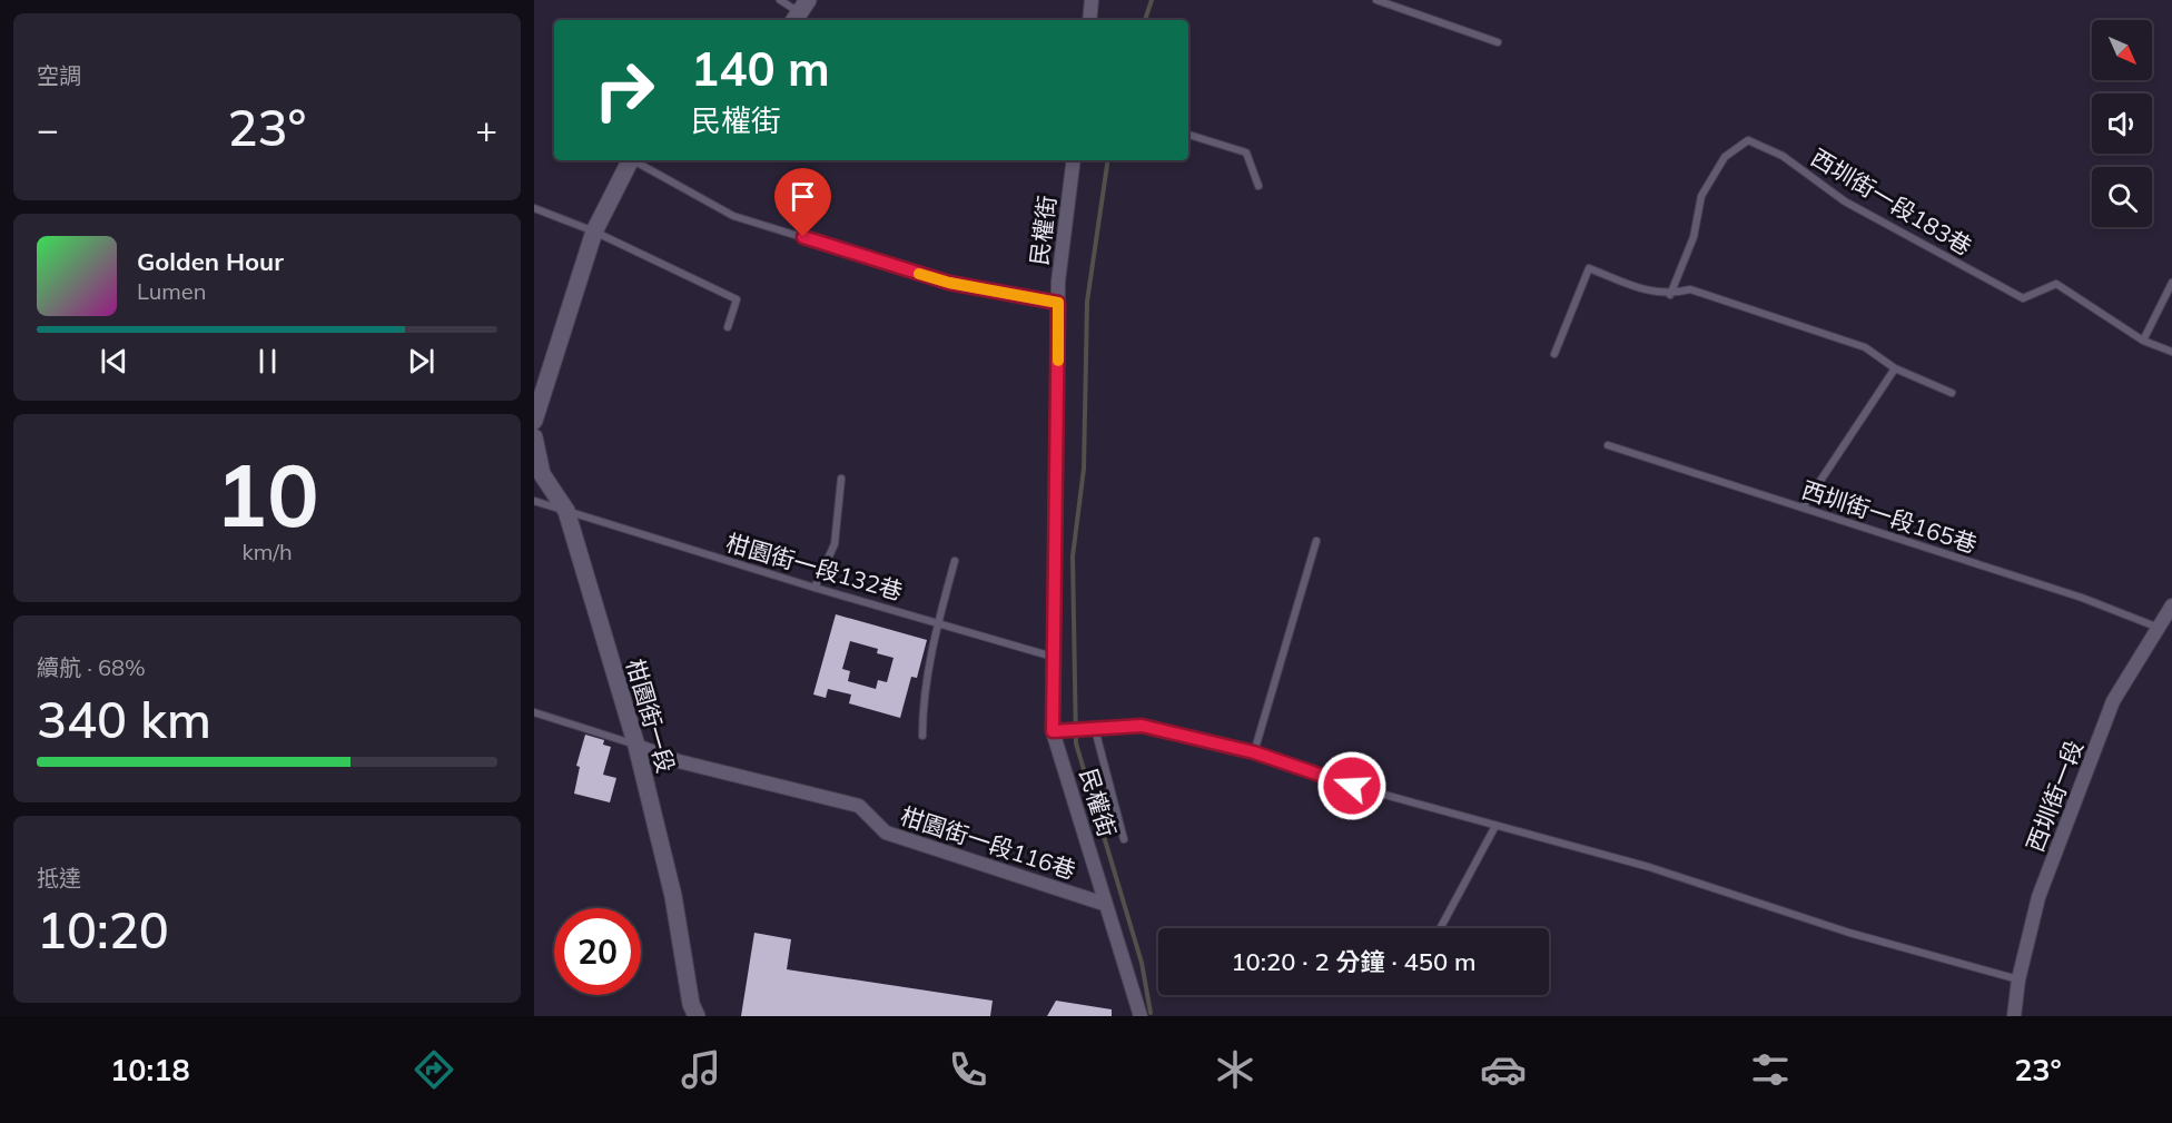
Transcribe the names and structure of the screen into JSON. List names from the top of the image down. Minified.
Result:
{"streets":{"street":["民權街","柑園街一段","西圳街一段","柑園街一段116巷"],"lane":["西圳街一段183巷","西圳街一段165巷","柑園街一段132巷"]},"crossings":[["民權街","柑園街一段132巷"],["民權街","柑園街一段116巷"],["西圳街一段165巷","西圳街一段"],["柑園街一段132巷","柑園街一段"],["柑園街一段","柑園街一段116巷"]],"north":"bottom right","page":{"tile":["空調",["10","km/h"],["續航 · 68%","340 km"],["抵達","10:20"]],"turn":["140 m","民權街"],"heat":["−","23°","+"],"song":["Golden Hour","Lumen"],"limit":"20","trip":"10:20 · 2 分鐘 · 450 m","tabs":["10:18","23°"]}}
